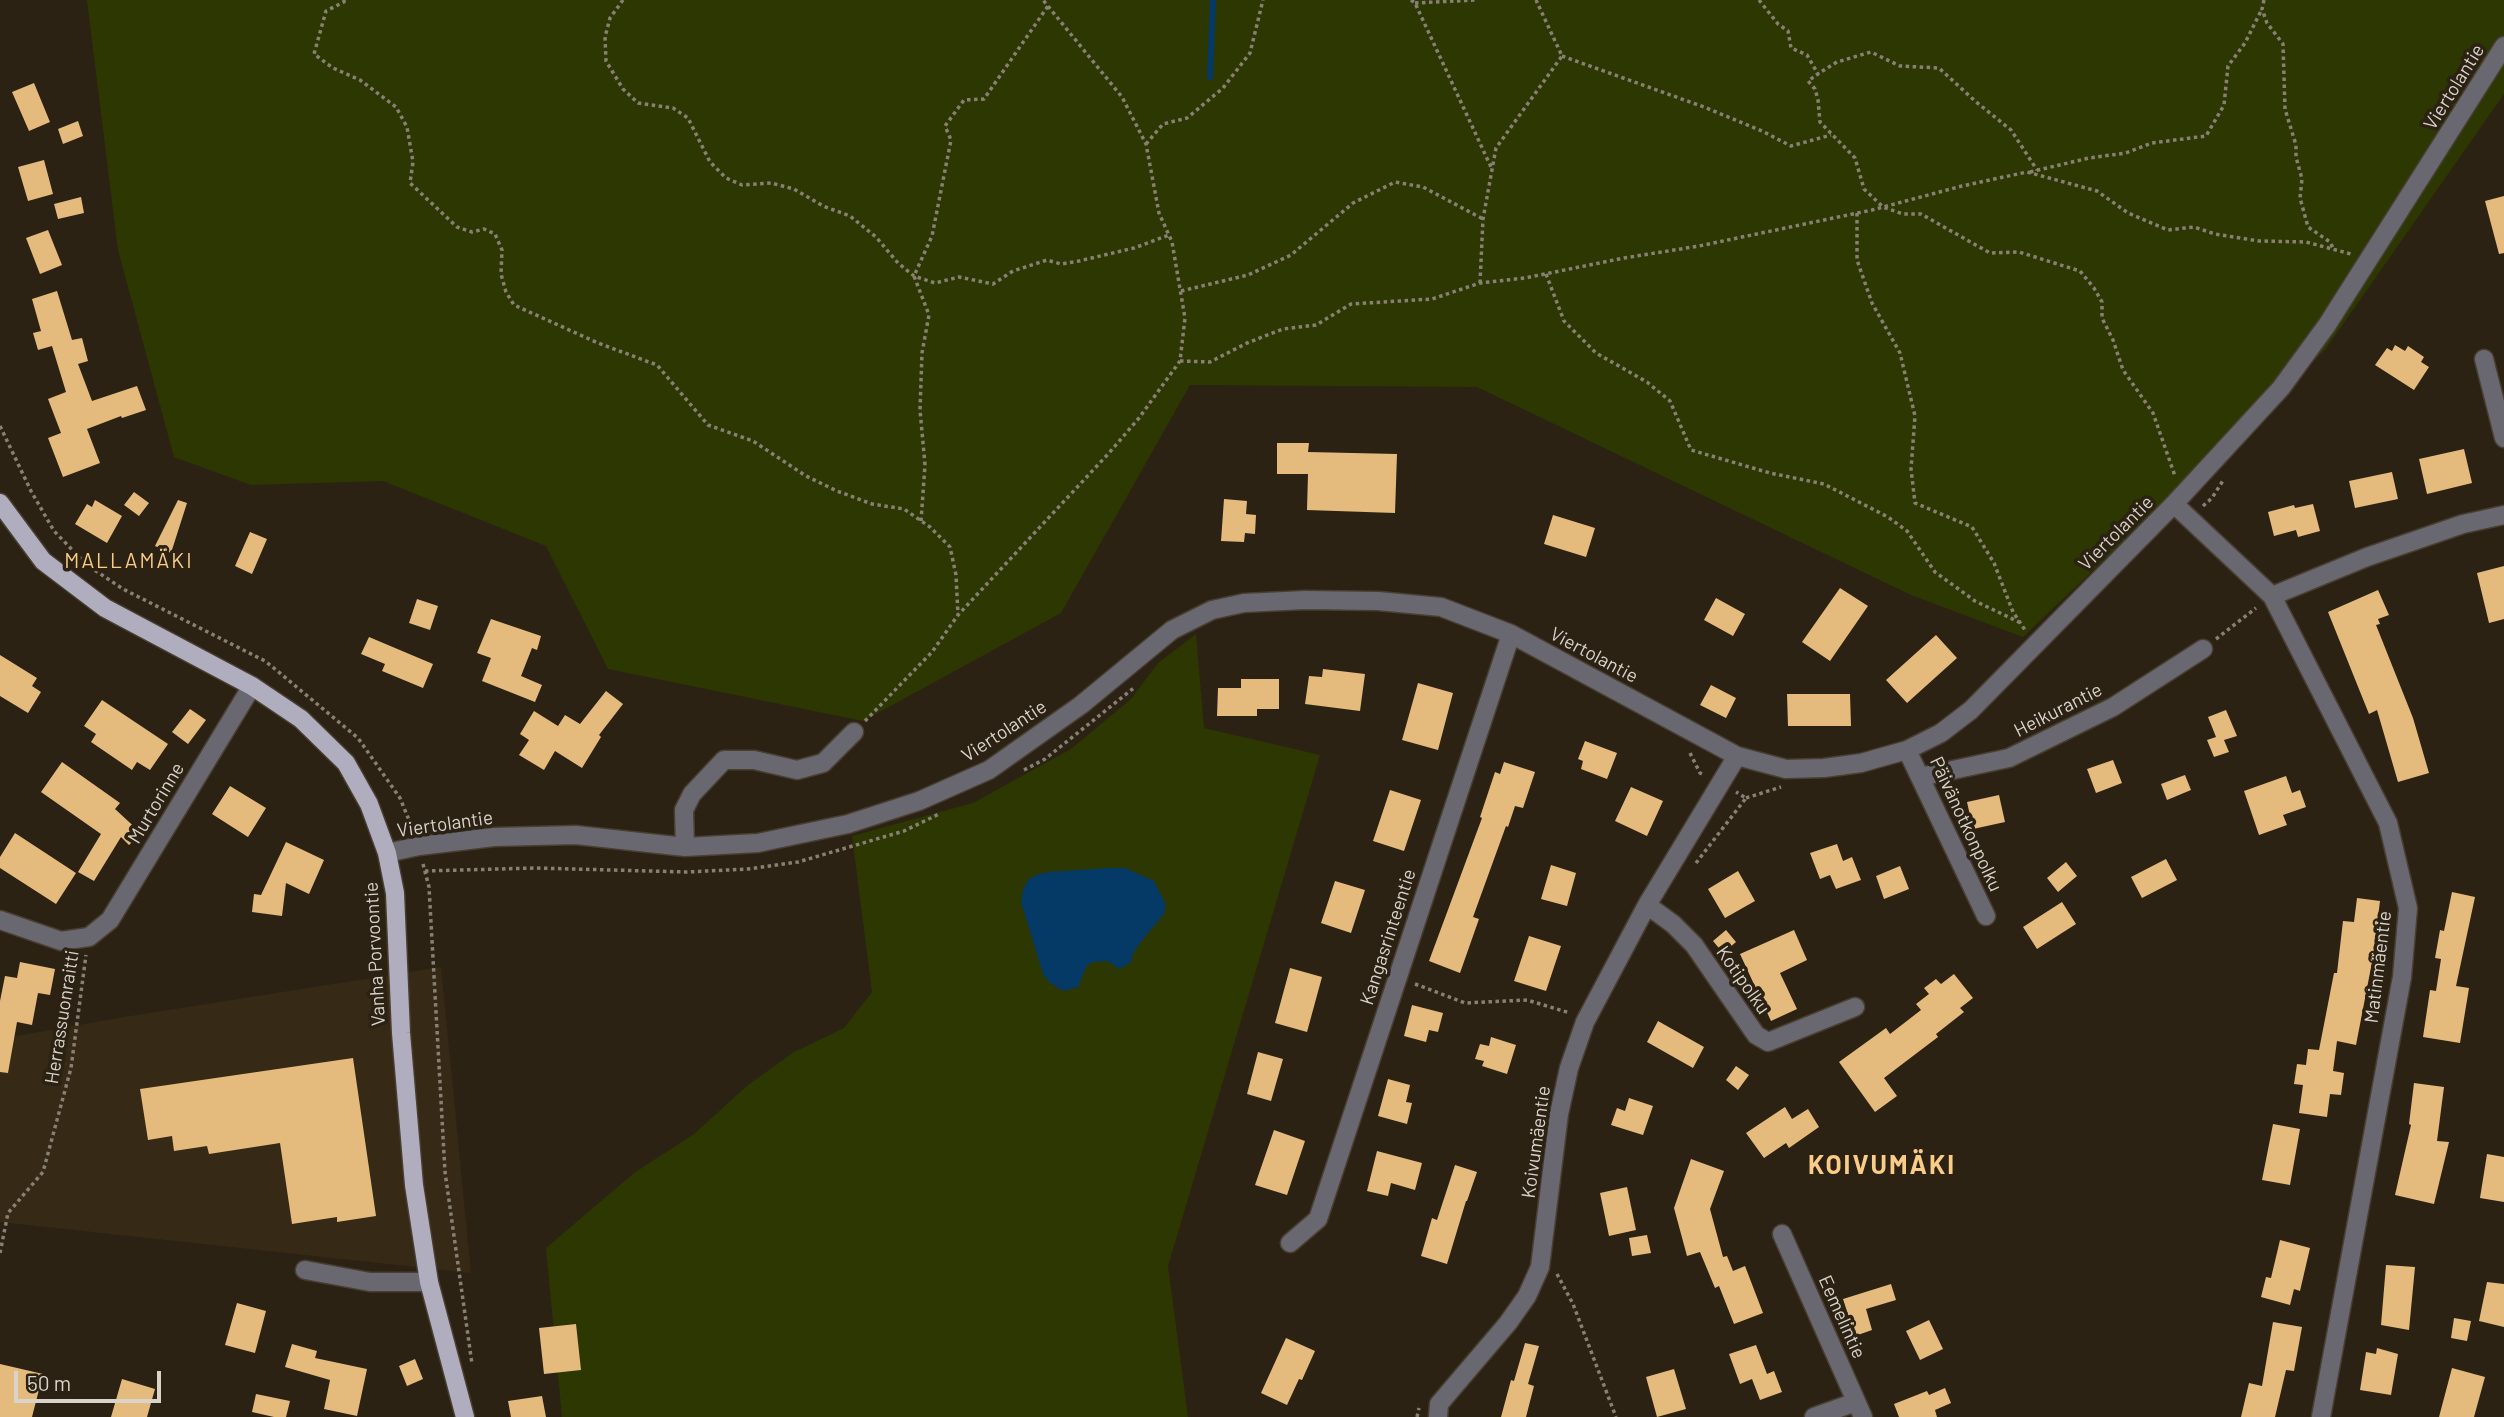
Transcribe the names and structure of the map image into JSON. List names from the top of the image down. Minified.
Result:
{"streets":{"main road":["Vanha Porvoontie"],"street":["Viertolantie","Heikurantie","Murtorinne","Päivänotkonpolku","Kangasrinteentie","Matinmäentie","Kotipolku","Koivumäentie","Eemelintie"],"path":["Herrassuonraitti"]},"crossings":[["Viertolantie","Päivänotkonpolku"],["Viertolantie","Kangasrinteentie"],["Viertolantie","Vanha Porvoontie"],["Viertolantie","Matinmäentie"],["Viertolantie","Koivumäentie"],["Heikurantie","Päivänotkonpolku"],["Murtorinne","Vanha Porvoontie"],["Murtorinne","Herrassuonraitti"],["Kotipolku","Koivumäentie"]],"districts":["MALLAMÄKI","KOIVUMÄKI"],"scale_bar":"50 m"}
